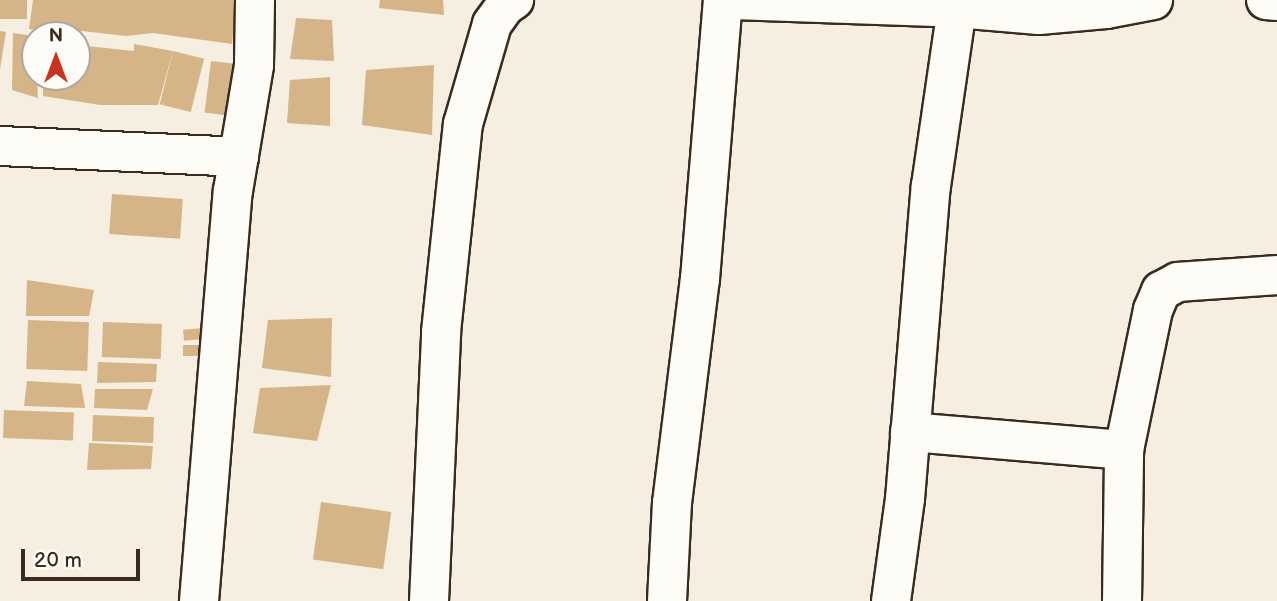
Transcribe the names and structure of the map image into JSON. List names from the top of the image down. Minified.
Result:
{"scale_bar":"20 m","north":"top"}
